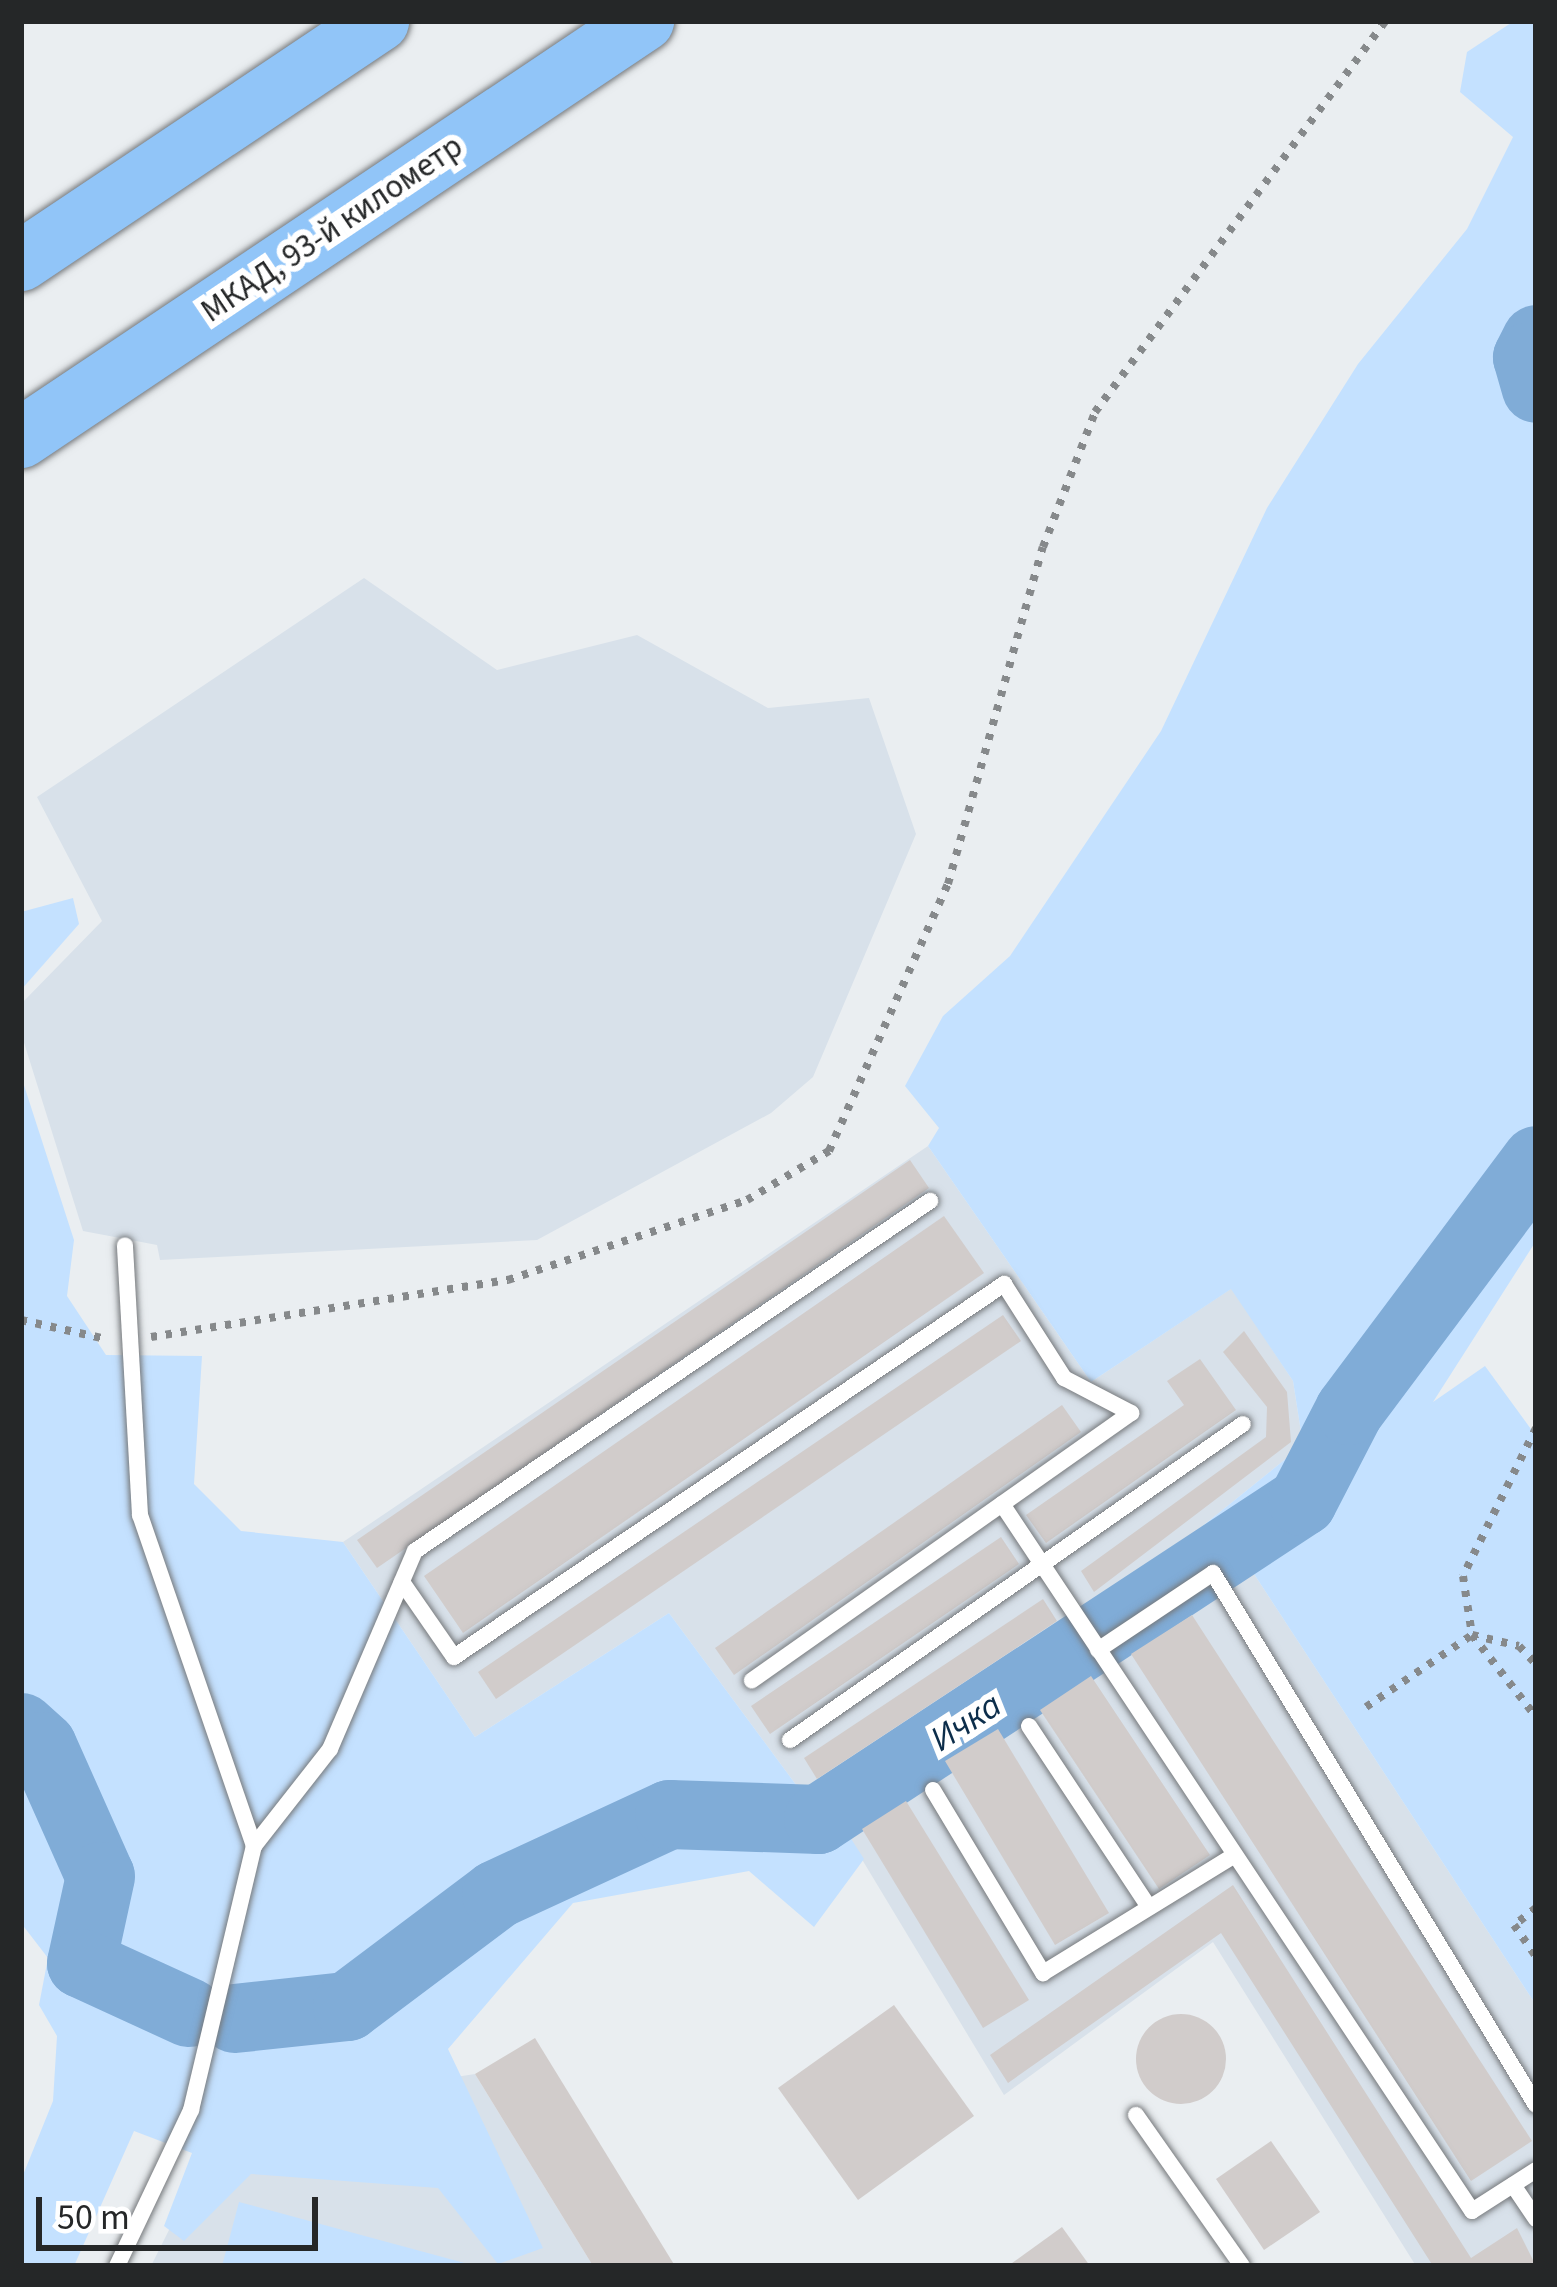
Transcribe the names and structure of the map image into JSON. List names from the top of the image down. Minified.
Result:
{"streets":{"highway":["МКАД, 93-й километр"]},"water":["Ичка"],"scale_bar":"50 m"}
